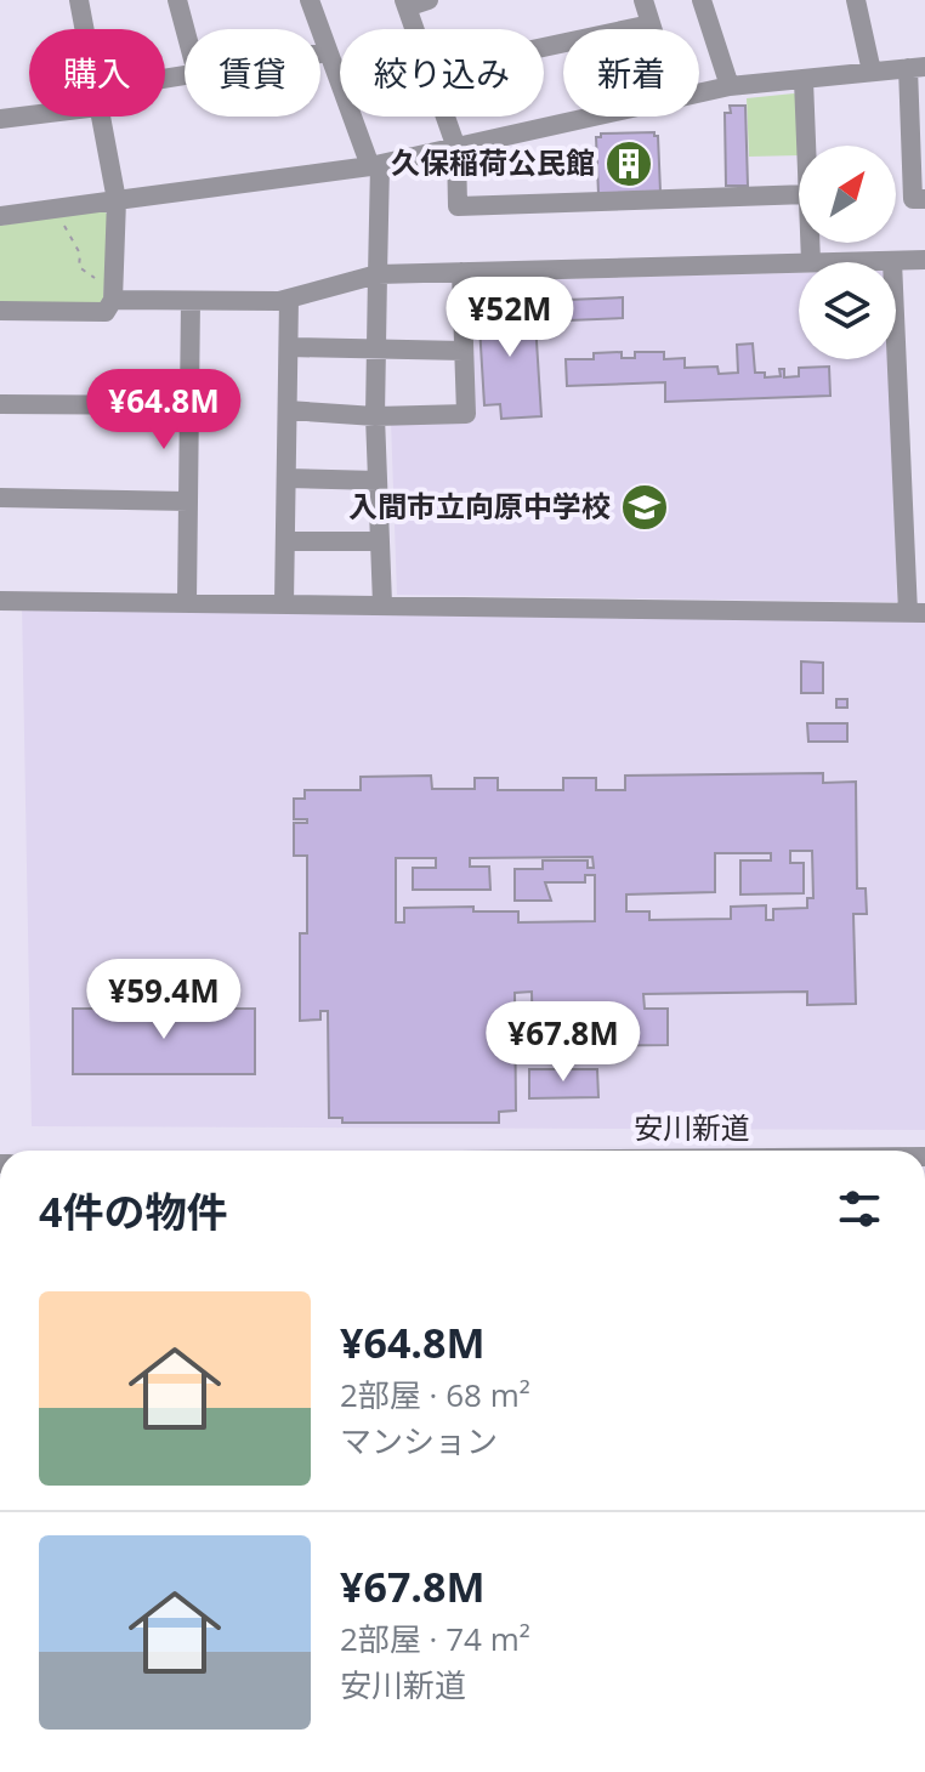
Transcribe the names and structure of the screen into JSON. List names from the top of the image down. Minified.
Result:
{"places":{"building":["久保稲荷公民館"],"school or university":["入間市立向原中学校"]},"north":"top right","page":{"chip":["購入","賃貸","絞り込み","新着"],"price":["¥52M","¥64.8M","¥59.4M","¥67.8M"],"heading":"4件の物件","list":[{"name":"¥64.8M","note":"2部屋 · 68 m² · マンション"},{"name":"¥67.8M","note":"2部屋 · 74 m² · 安川新道"}]}}
